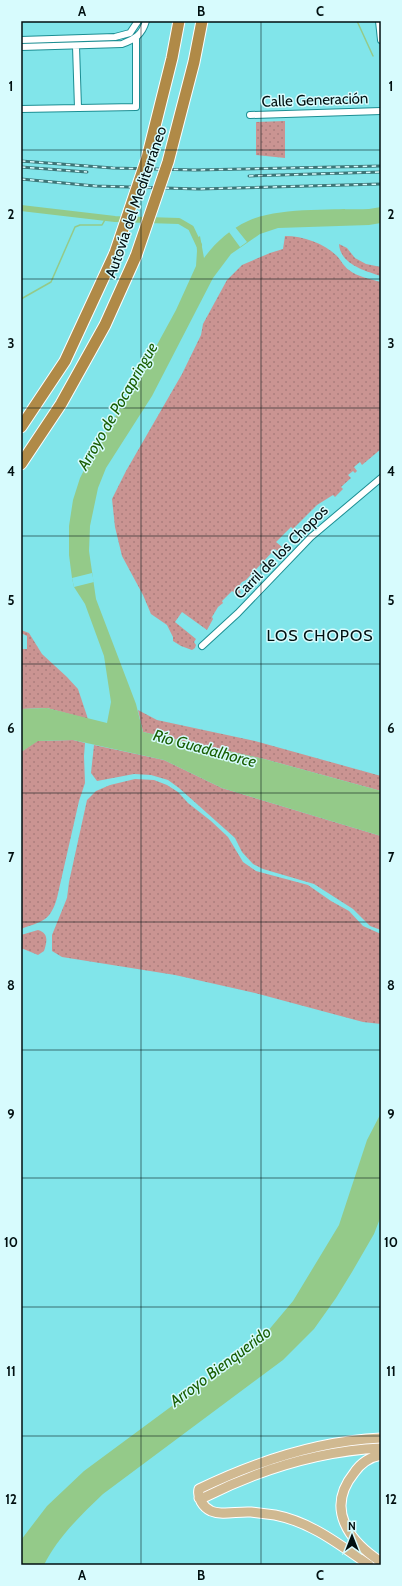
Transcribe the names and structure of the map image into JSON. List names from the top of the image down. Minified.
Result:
{"streets":{"highway":["Autovía del Mediterráneo"],"street":["Calle Generación","Carril de los Chopos"]},"districts":["LOS CHOPOS"],"water":["Arroyo de Pocapringue","Río Guadalhorce","Arroyo Bienquerido"],"north":"top","grid":{"columns":["A","B","C"],"rows":["1","2","3","4","5","6","7","8","9","10","11","12"]}}
